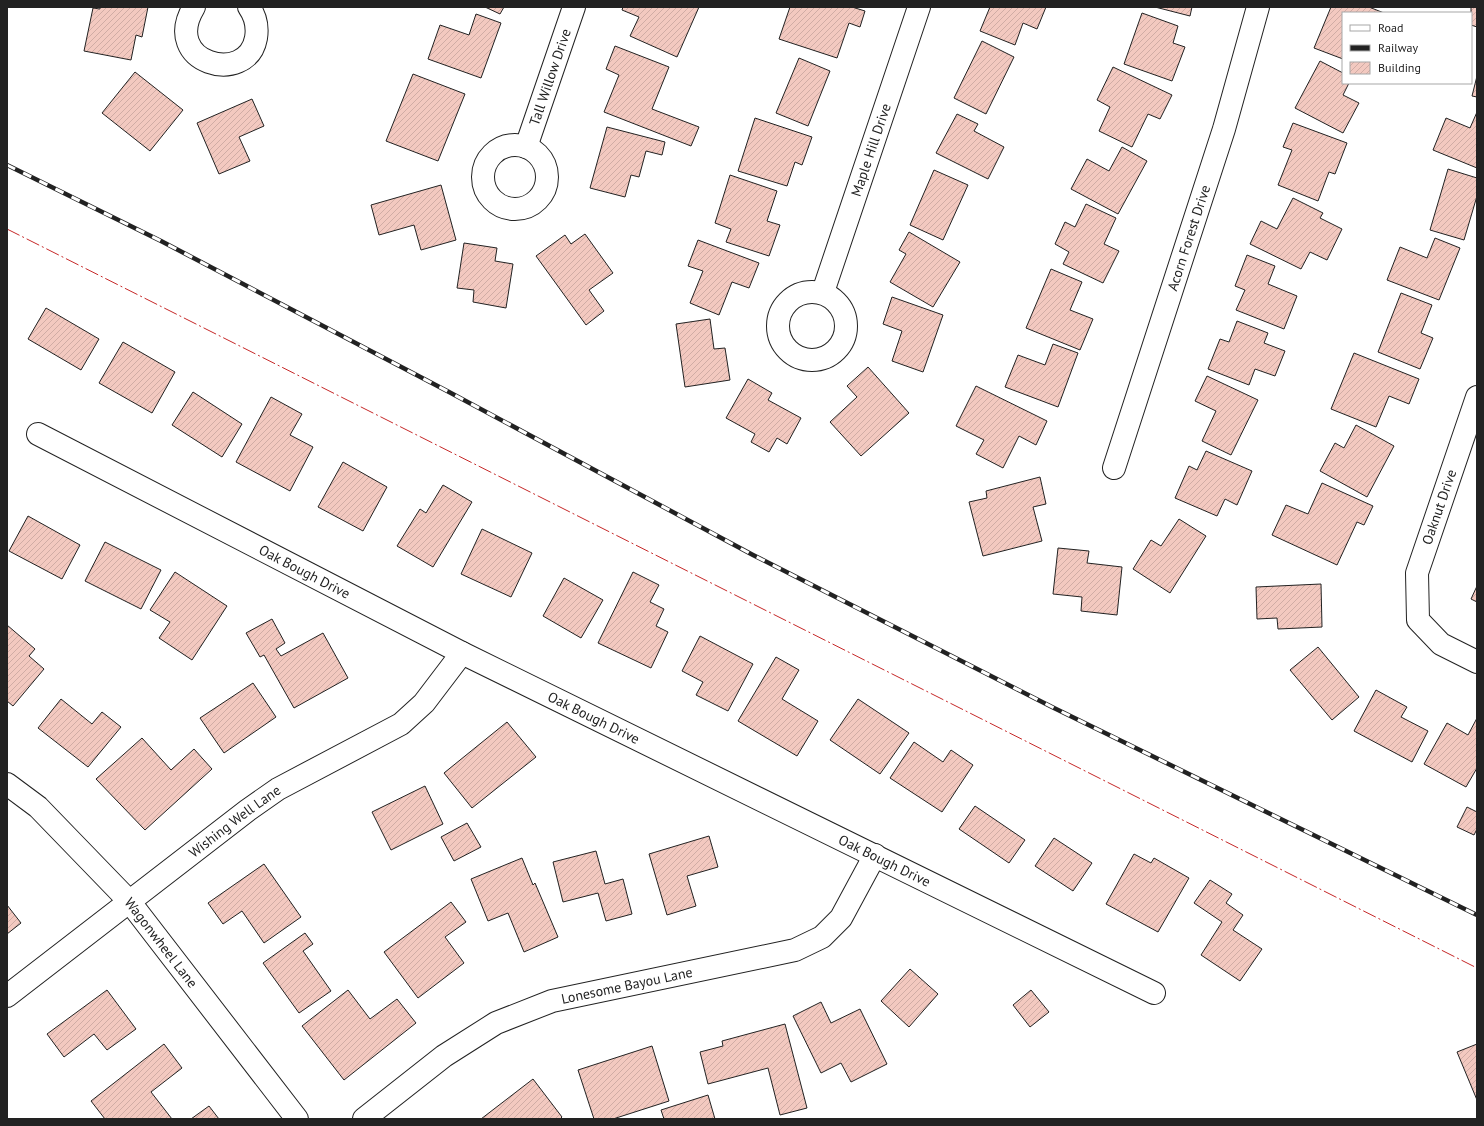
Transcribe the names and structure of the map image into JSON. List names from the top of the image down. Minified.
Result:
{"streets":{"street":["Tall Willow Drive","Maple Hill Drive","Acorn Forest Drive","Oaknut Drive","Oak Bough Drive","Wishing Well Lane","Wagonwheel Lane","Lonesome Bayou Lane"]},"crossings":[["Oak Bough Drive","Wishing Well Lane"],["Oak Bough Drive","Lonesome Bayou Lane"],["Wishing Well Lane","Wagonwheel Lane"]],"legend":["Road","Railway","Building"]}
